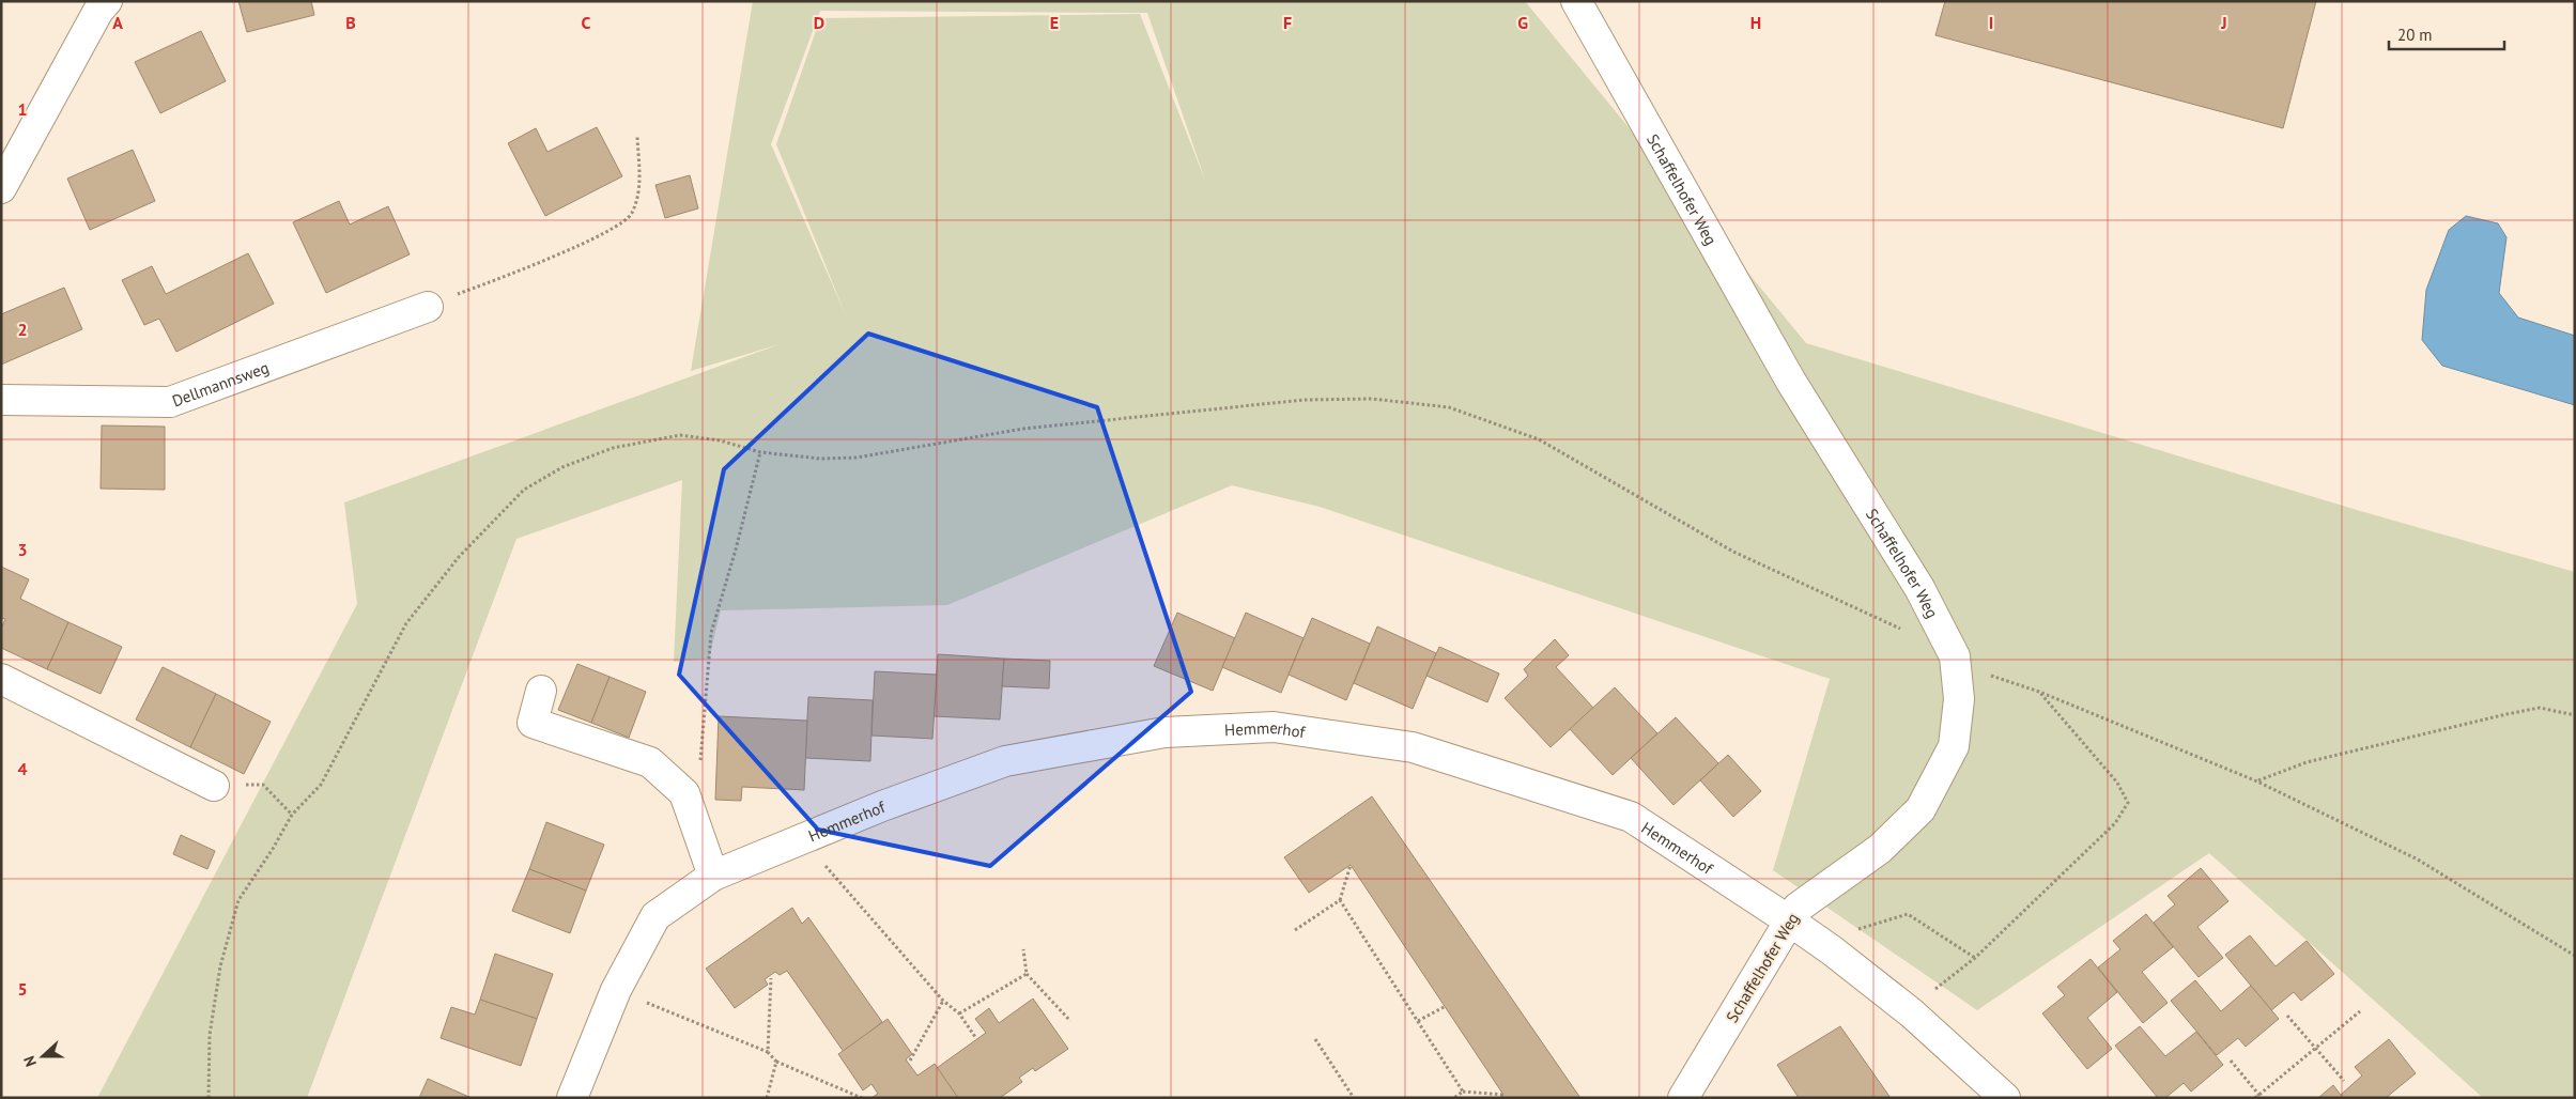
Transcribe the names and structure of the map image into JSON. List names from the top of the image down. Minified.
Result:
{"streets":{"street":["Schaffelhofer Weg","Dellmannsweg","Hemmerhof"]},"crossings":[["Schaffelhofer Weg","Hemmerhof"]],"scale_bar":"20 m","north":"left","grid":{"columns":["A","B","C","D","E","F","G","H","I","J"],"rows":["1","2","3","4","5"]}}
